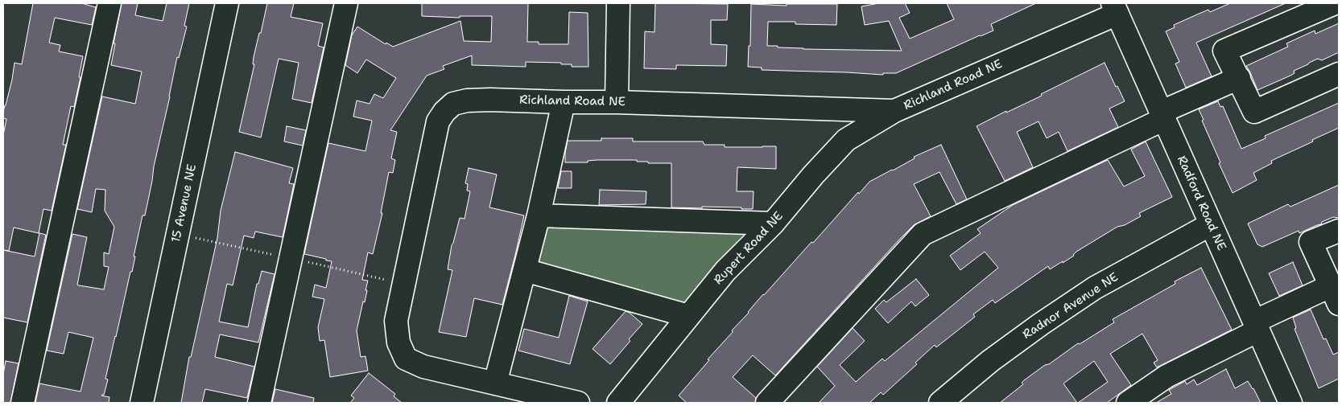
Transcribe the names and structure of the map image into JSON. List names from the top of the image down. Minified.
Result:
{"streets":{"street":["Richland Road NE","15 Avenue NE","Radford Road NE","Rupert Road NE","Radnor Avenue NE"]},"crossings":[["Richland Road NE","Radford Road NE"],["Richland Road NE","Rupert Road NE"],["Radford Road NE","Radnor Avenue NE"]]}
